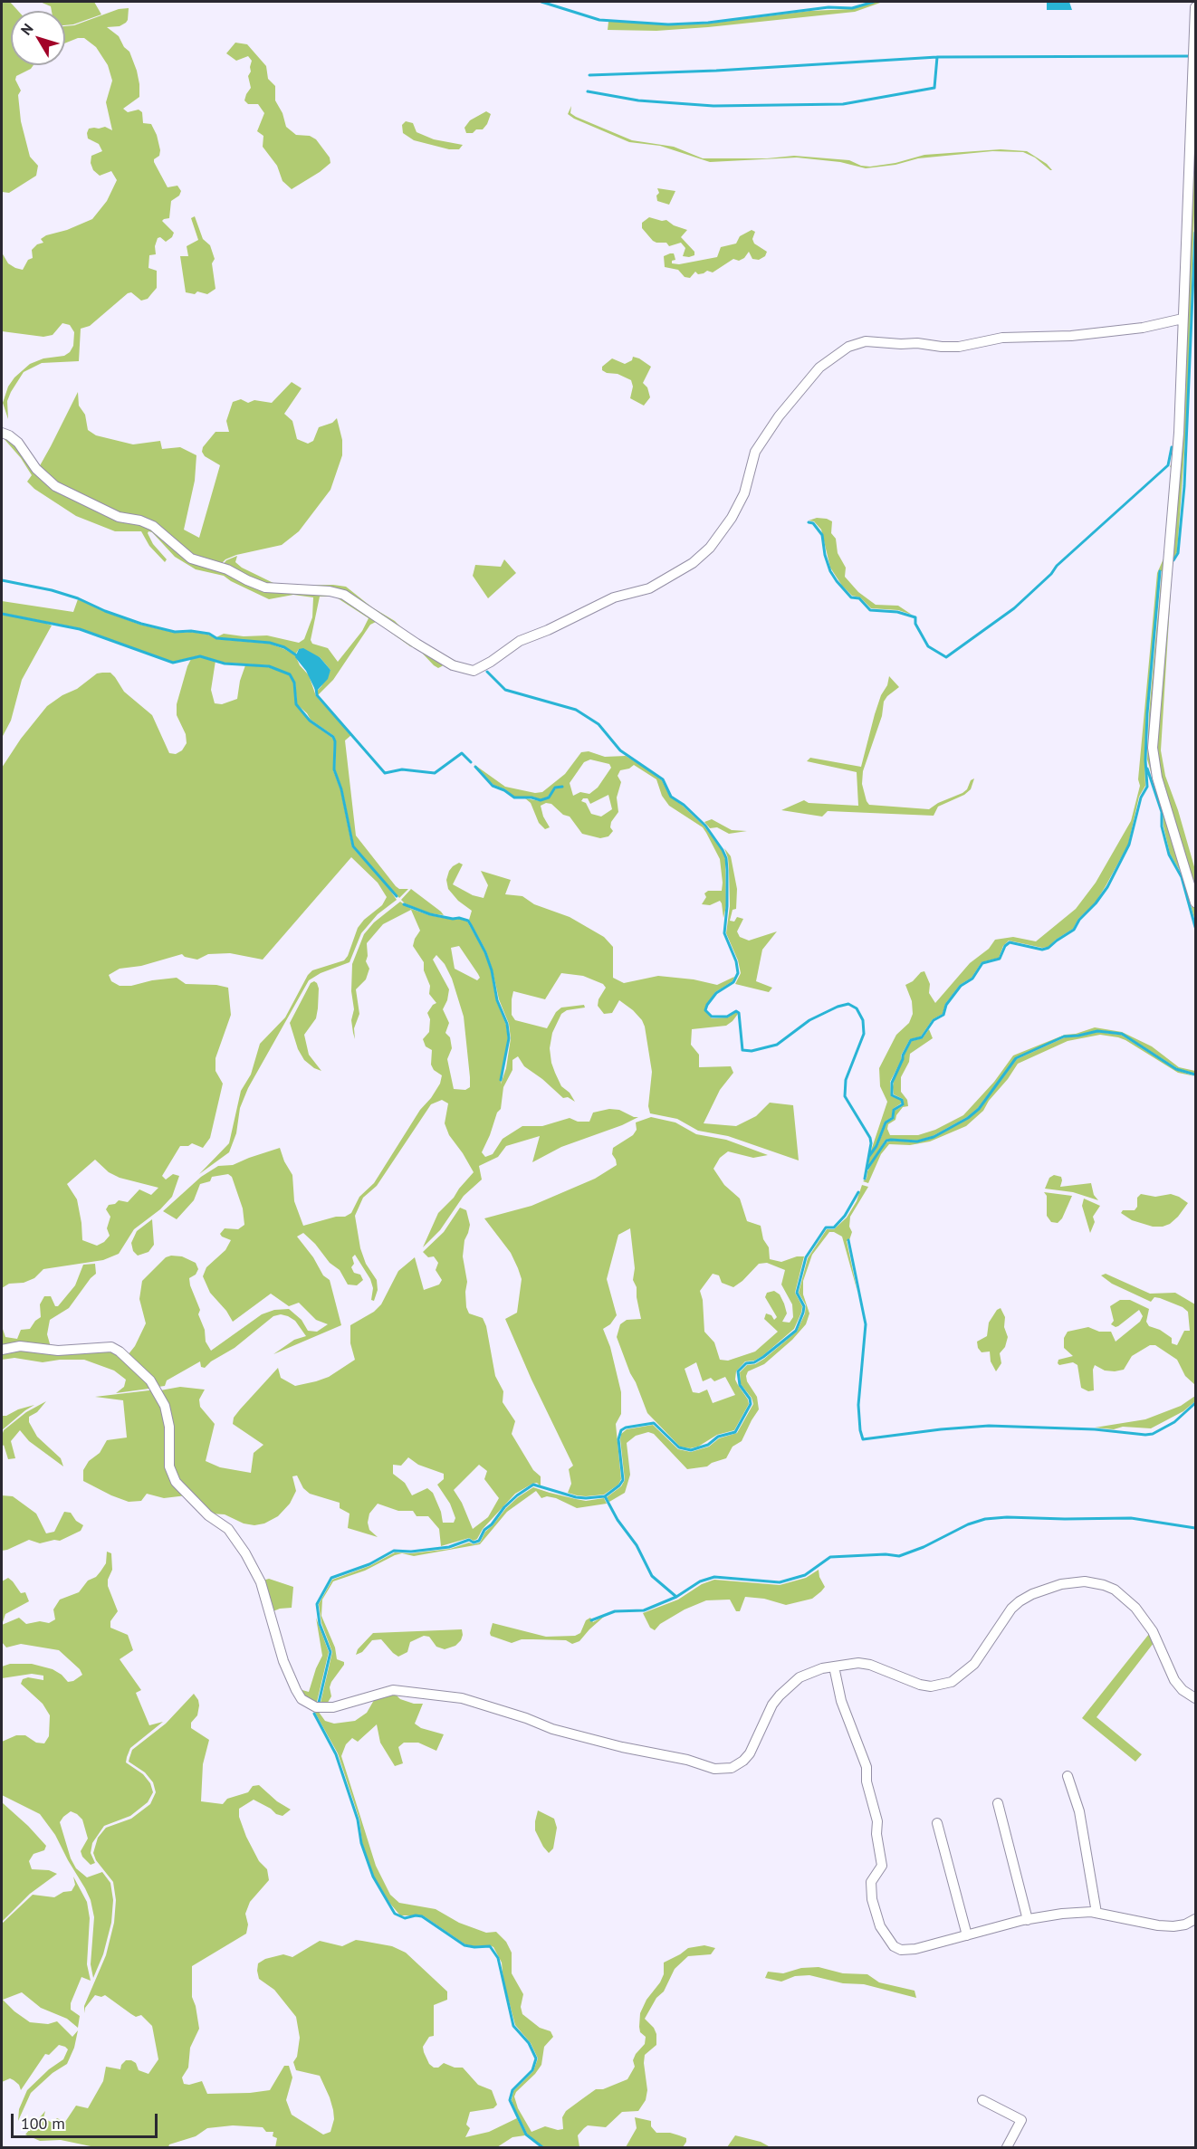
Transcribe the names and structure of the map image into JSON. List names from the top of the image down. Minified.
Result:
{"scale_bar":"100 m","north":"top left"}
